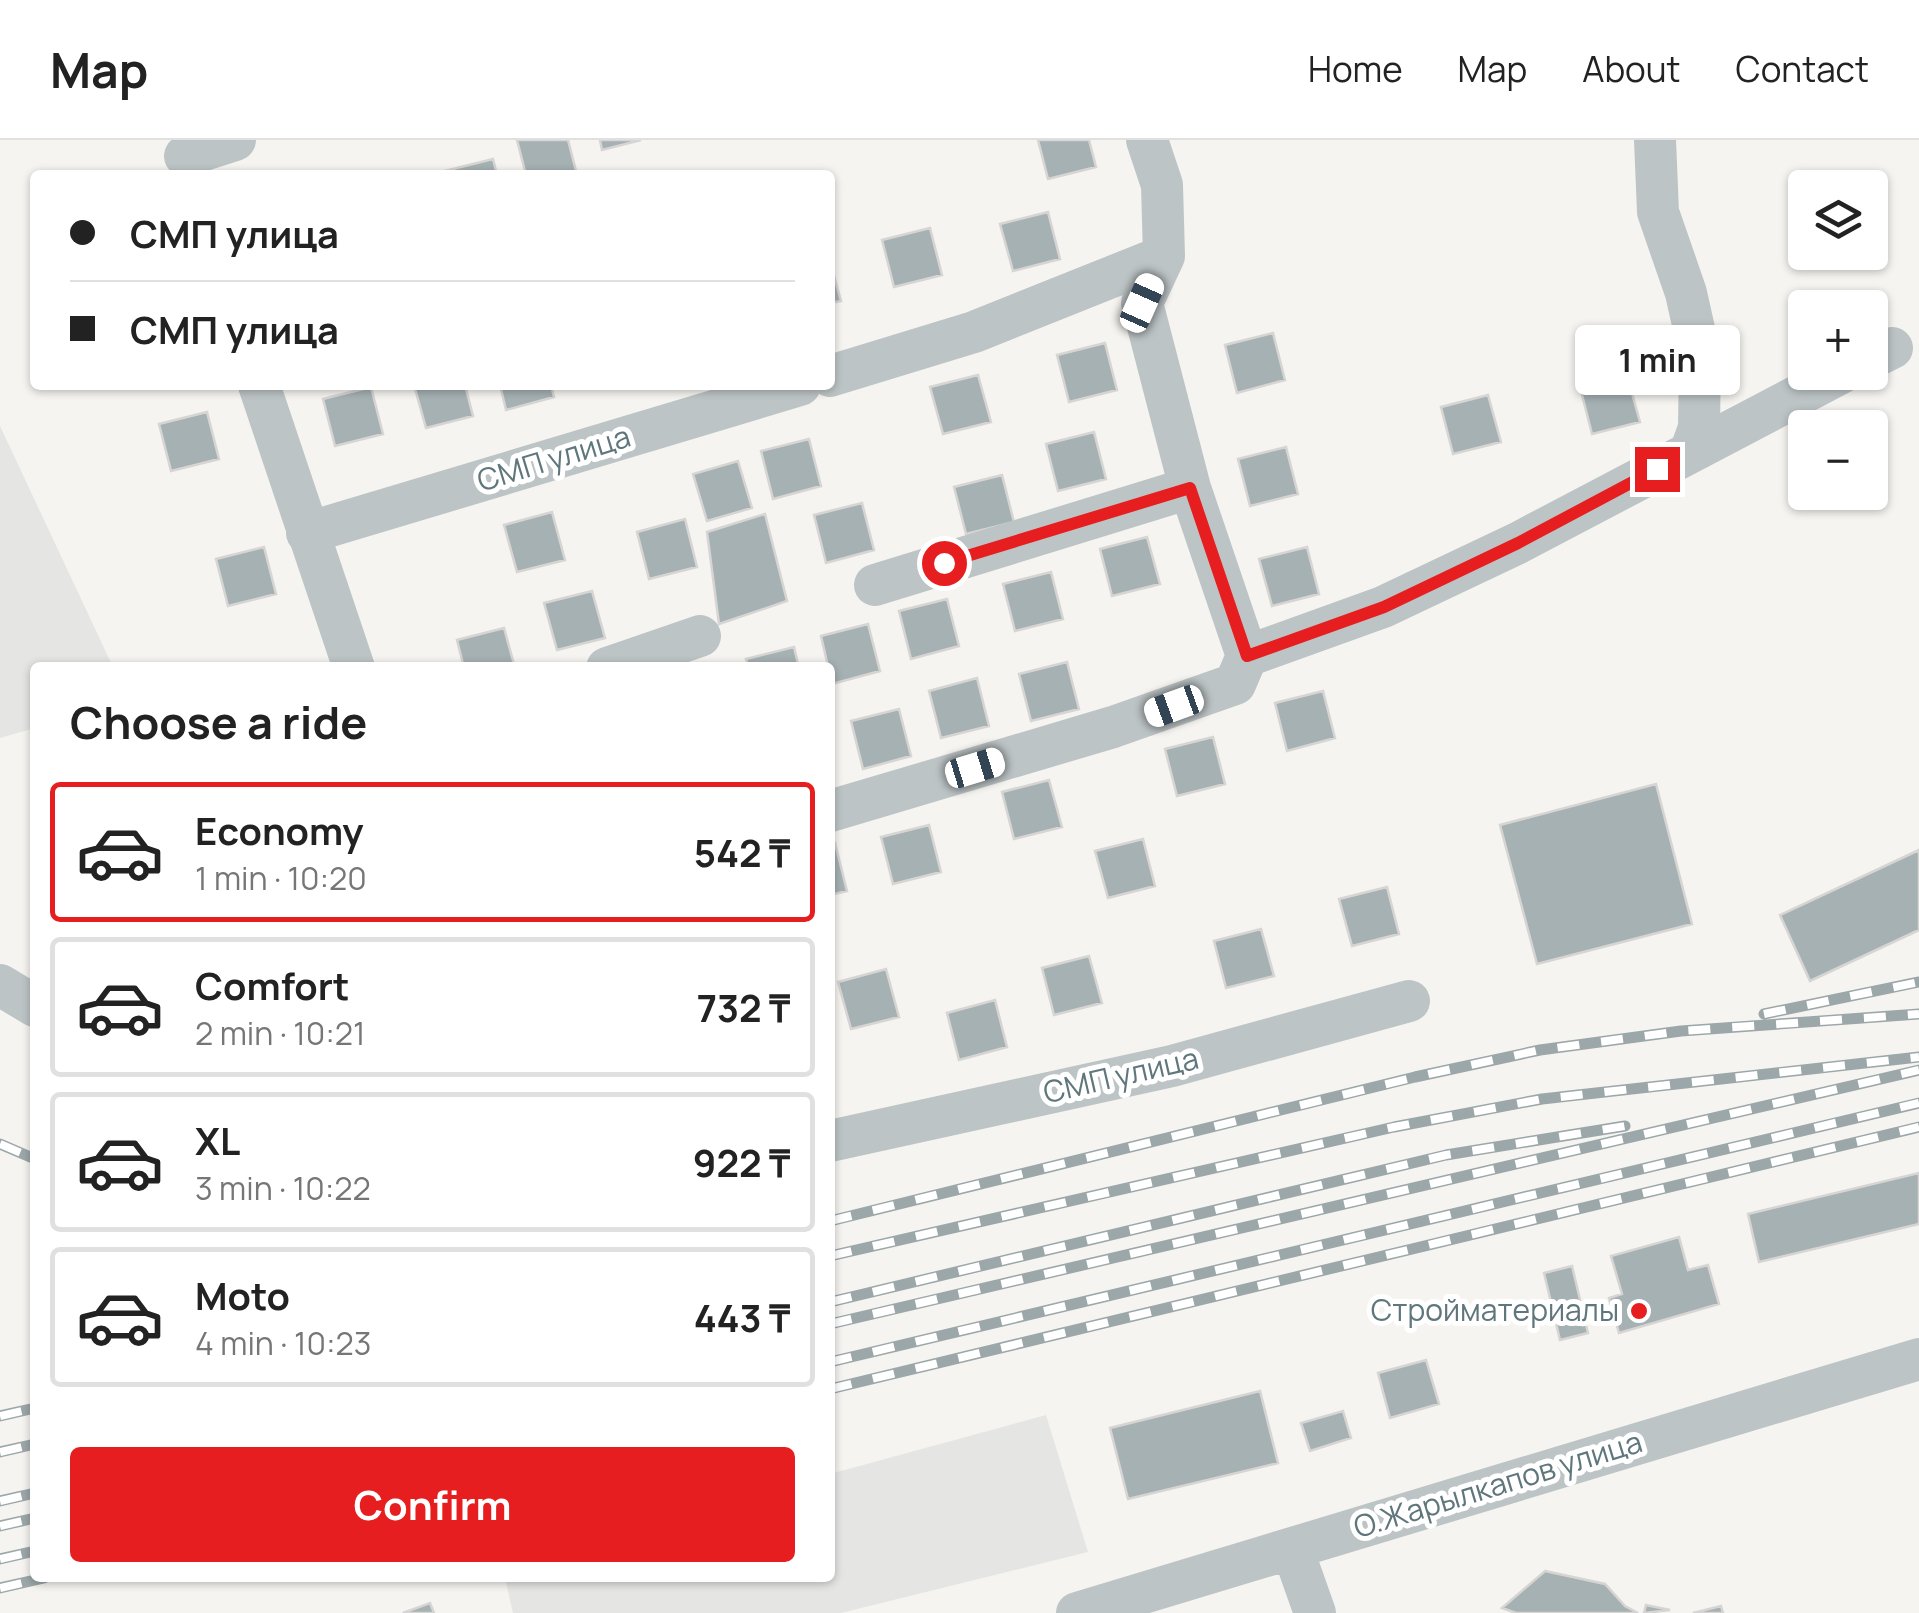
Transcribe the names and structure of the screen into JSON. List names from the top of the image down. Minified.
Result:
{"streets":{"street":["СМП улица","О.Жарылкапов улица"]},"places":["Стройматериалы"],"page":{"header":"Map","nav":["Home","Map","About","Contact"],"map_buttons":["+","−"],"banner":["СМП улица","СМП улица"],"bubble":"1 min","heading":"Choose a ride","list":[{"name":"Economy","note":"1 min · 10:20","value":"542 ₸"},{"name":"Comfort","note":"2 min · 10:21","value":"732 ₸"},{"name":"XL","note":"3 min · 10:22","value":"922 ₸"},{"name":"Moto","note":"4 min · 10:23","value":"443 ₸"}],"buttons":"Confirm"}}
